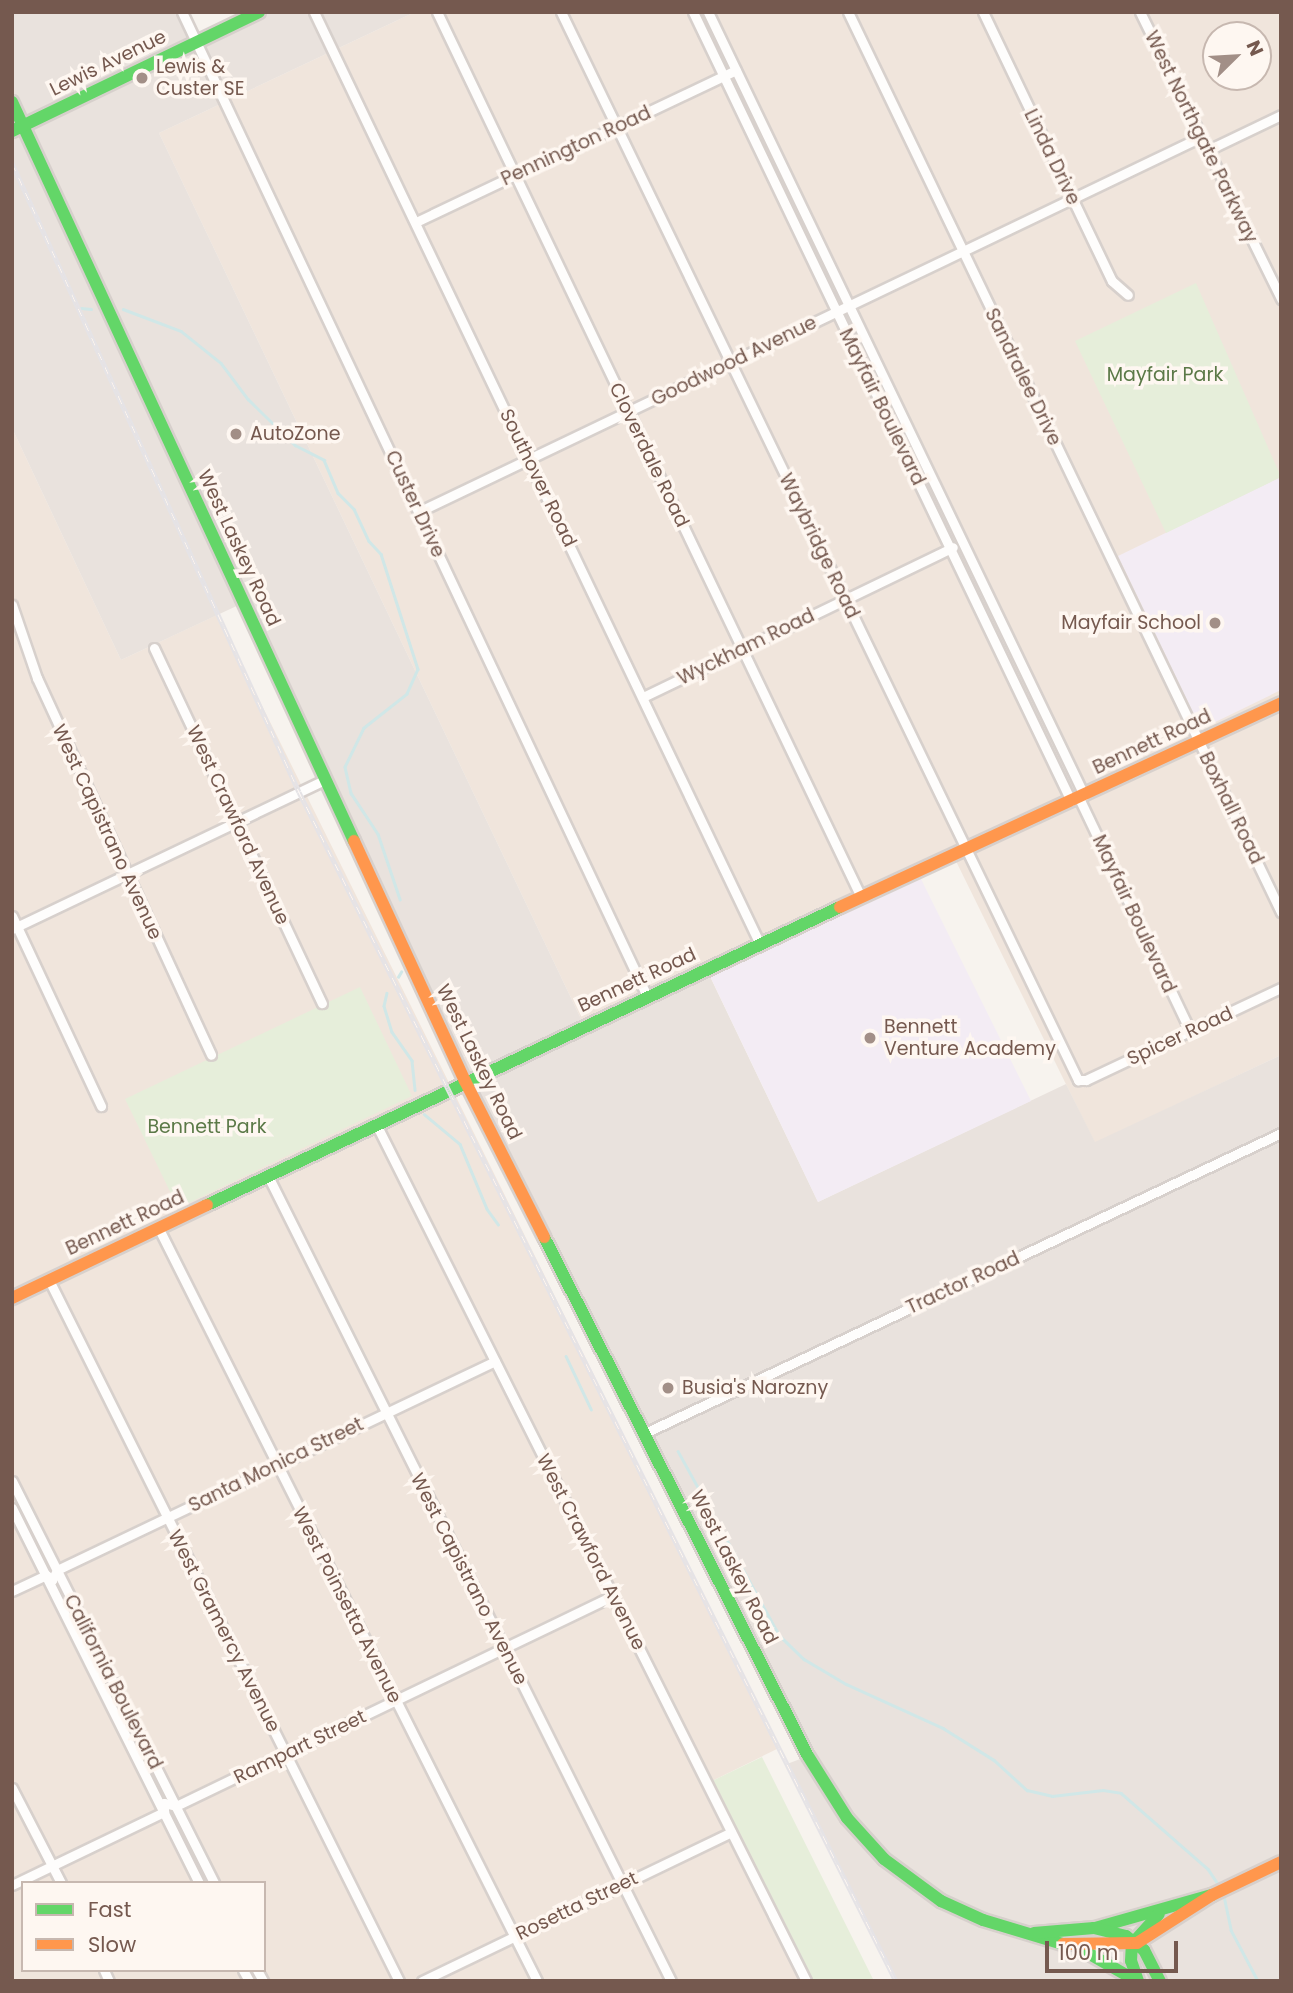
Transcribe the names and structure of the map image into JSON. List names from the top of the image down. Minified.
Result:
{"streets":{"main road":["Lewis Avenue","West Laskey Road","Bennett Road"],"street":["West Northgate Parkway","Pennington Road","Linda Drive","Goodwood Avenue","Sandralee Drive","Mayfair Boulevard","Cloverdale Road","Southover Road","Custer Drive","Waybridge Road","Wyckham Road","Boxhall Road","West Crawford Avenue","West Capistrano Avenue","Spicer Road","Tractor Road","Santa Monica Street","West Poinsetta Avenue","West Gramercy Avenue","California Boulevard","Rampart Street","Rosetta Street"]},"crossings":[["Lewis Avenue","Custer Drive"],["Lewis Avenue","West Laskey Road"],["West Northgate Parkway","Goodwood Avenue"],["Pennington Road","Mayfair Boulevard"],["Pennington Road","Cloverdale Road"],["Pennington Road","Southover Road"],["Pennington Road","Waybridge Road"],["Linda Drive","Goodwood Avenue"],["Goodwood Avenue","Sandralee Drive"],["Goodwood Avenue","Mayfair Boulevard"],["Goodwood Avenue","Cloverdale Road"],["Goodwood Avenue","Southover Road"],["Goodwood Avenue","Custer Drive"],["Goodwood Avenue","Waybridge Road"],["Sandralee Drive","Bennett Road"],["Sandralee Drive","Boxhall Road"],["Mayfair Boulevard","Wyckham Road"],["Mayfair Boulevard","Bennett Road"],["Mayfair Boulevard","Spicer Road"],["Cloverdale Road","Wyckham Road"],["Cloverdale Road","Bennett Road"],["Southover Road","Wyckham Road"],["Southover Road","Bennett Road"],["Custer Drive","Bennett Road"],["Waybridge Road","Wyckham Road"],["Waybridge Road","Bennett Road"],["Waybridge Road","Spicer Road"],["West Laskey Road","Bennett Road"],["West Laskey Road","Tractor Road"],["Bennett Road","Boxhall Road"],["Bennett Road","West Crawford Avenue"],["Bennett Road","West Capistrano Avenue"],["Bennett Road","West Poinsetta Avenue"],["Bennett Road","West Gramercy Avenue"],["West Crawford Avenue","Santa Monica Street"],["West Crawford Avenue","Rampart Street"],["West Crawford Avenue","Rosetta Street"],["West Capistrano Avenue","Santa Monica Street"],["West Capistrano Avenue","Rampart Street"],["West Capistrano Avenue","Rosetta Street"],["Santa Monica Street","West Poinsetta Avenue"],["Santa Monica Street","West Gramercy Avenue"],["Santa Monica Street","California Boulevard"],["West Poinsetta Avenue","Rampart Street"],["West Poinsetta Avenue","Rosetta Street"],["West Gramercy Avenue","Rampart Street"],["California Boulevard","Rampart Street"]],"parks":["Mayfair Park","Bennett Park"],"places":["Lewis & Custer SE","AutoZone","Mayfair School","Bennett Venture Academy","Busia's Narozny"],"legend":["Fast","Slow"],"scale_bar":"100 m","north":"top right"}
